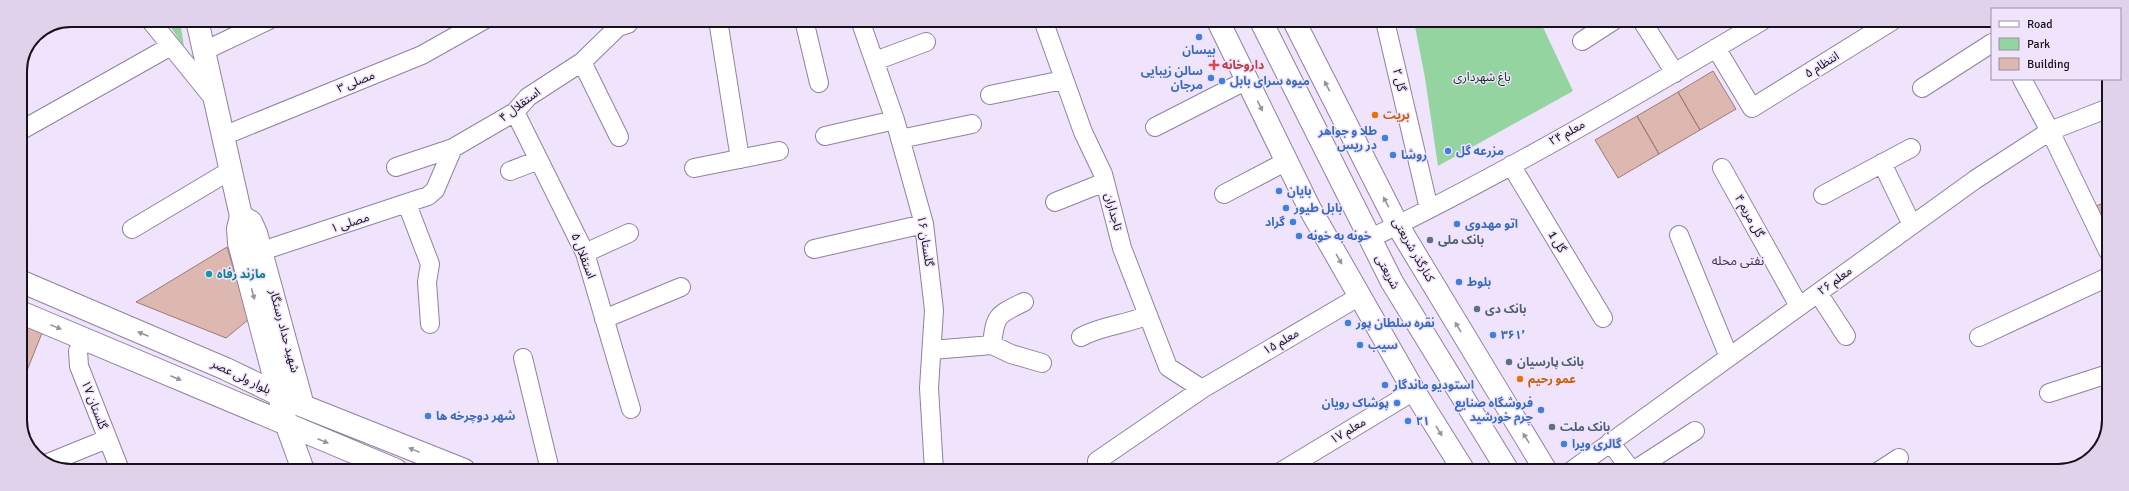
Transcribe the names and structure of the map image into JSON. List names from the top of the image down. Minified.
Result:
{"streets":{"main road":["کنارگذر شریعتی","شریعتی","شهید حداد رستگار","بلوار ولی عصر"],"street":["انتظام ۵","گل ۲","مصلی ۳","استقلال ۴","معلم ۲۴","تاجداران","گل مریم ۴","مصلی ۱","گلستان ۱۶","گل 1","استقلال ۵","معلم ۲۶","معلم ۱۵","گلستان ۱۷","معلم ۱۷"]},"crossings":[["انتظام ۵","معلم ۲۴"],["گل ۲","معلم ۲۴"],["مصلی ۳","شهید حداد رستگار"],["استقلال ۴","مصلی ۱"],["استقلال ۴","استقلال ۵"],["معلم ۲۴","گل 1"],["معلم ۲۴","کنارگذر شریعتی"],["معلم ۲۴","شریعتی"],["تاجداران","معلم ۱۵"],["گل مریم ۴","معلم ۲۶"],["مصلی ۱","شهید حداد رستگار"],["شهید حداد رستگار","بلوار ولی عصر"],["بلوار ولی عصر","گلستان ۱۷"]],"districts":["نفتی محله"],"parks":["باغ شهرداری"],"places":{"other":["بیسان","سالن زیبایی مرجان","میوه سرای بابل","بریت","طلا و جواهر در ریس","مزرعه گل","روشا","بایان","بابل طیور","گراد","اتو مهدوی","خونه به خونه","بانک ملی","مازند رفاه","بلوط","بانک دی","نقره سلطان پور","۳۶۱’","سیب","بانک پارسیان","عمو رحیم","استودیو ماندگار","پوشاک رویان","فروشگاه صنایع چرم خورشید","شهر دوچرخه ها","۲۱","بانک ملت","گالری ویرا"],"health":["داروخانه"]},"legend":["Road","Park","Building"]}
